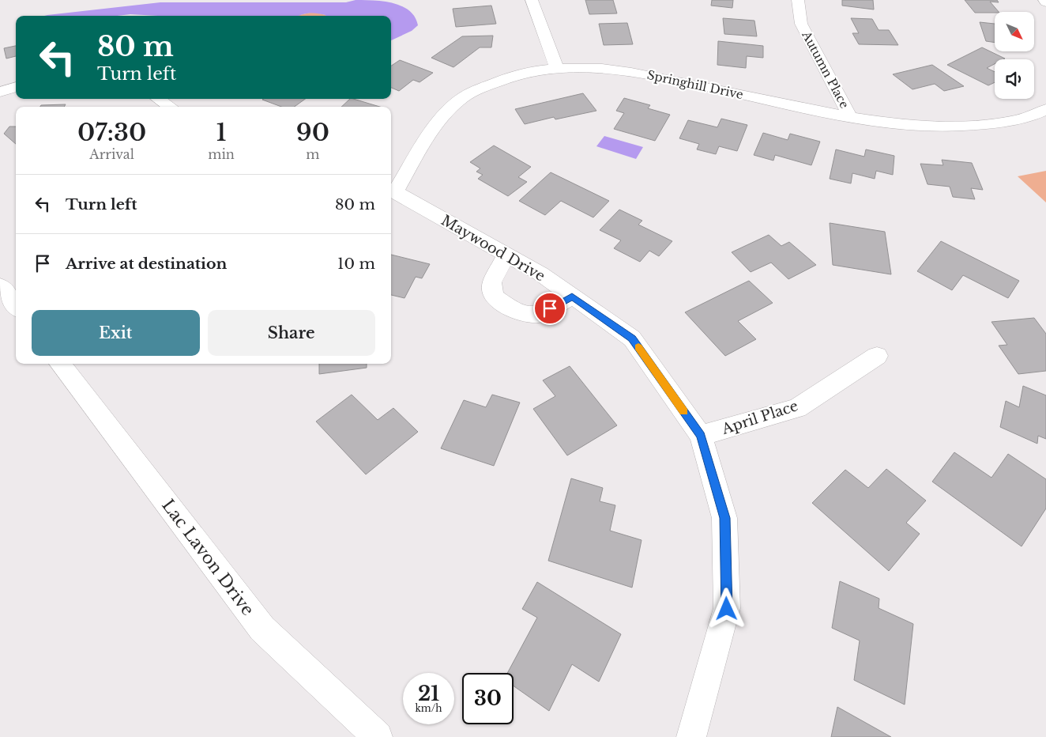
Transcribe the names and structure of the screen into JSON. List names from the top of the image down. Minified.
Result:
{"streets":{"street":["Autumn Place","Springhill Drive","Maywood Drive","April Place","Lac Lavon Drive"]},"crossings":[["Autumn Place","Springhill Drive"],["Springhill Drive","Maywood Drive"],["Maywood Drive","April Place"]],"north":"bottom right","page":{"turn":["80 m","Turn left"],"eta":["07:30","Arrival","1","min","90","m"],"list":[{"name":"Turn left","value":"80 m"},{"name":"Arrive at destination","value":"10 m"}],"buttons":["Exit","Share"],"speed":"21 km/h","limit":"30"}}
